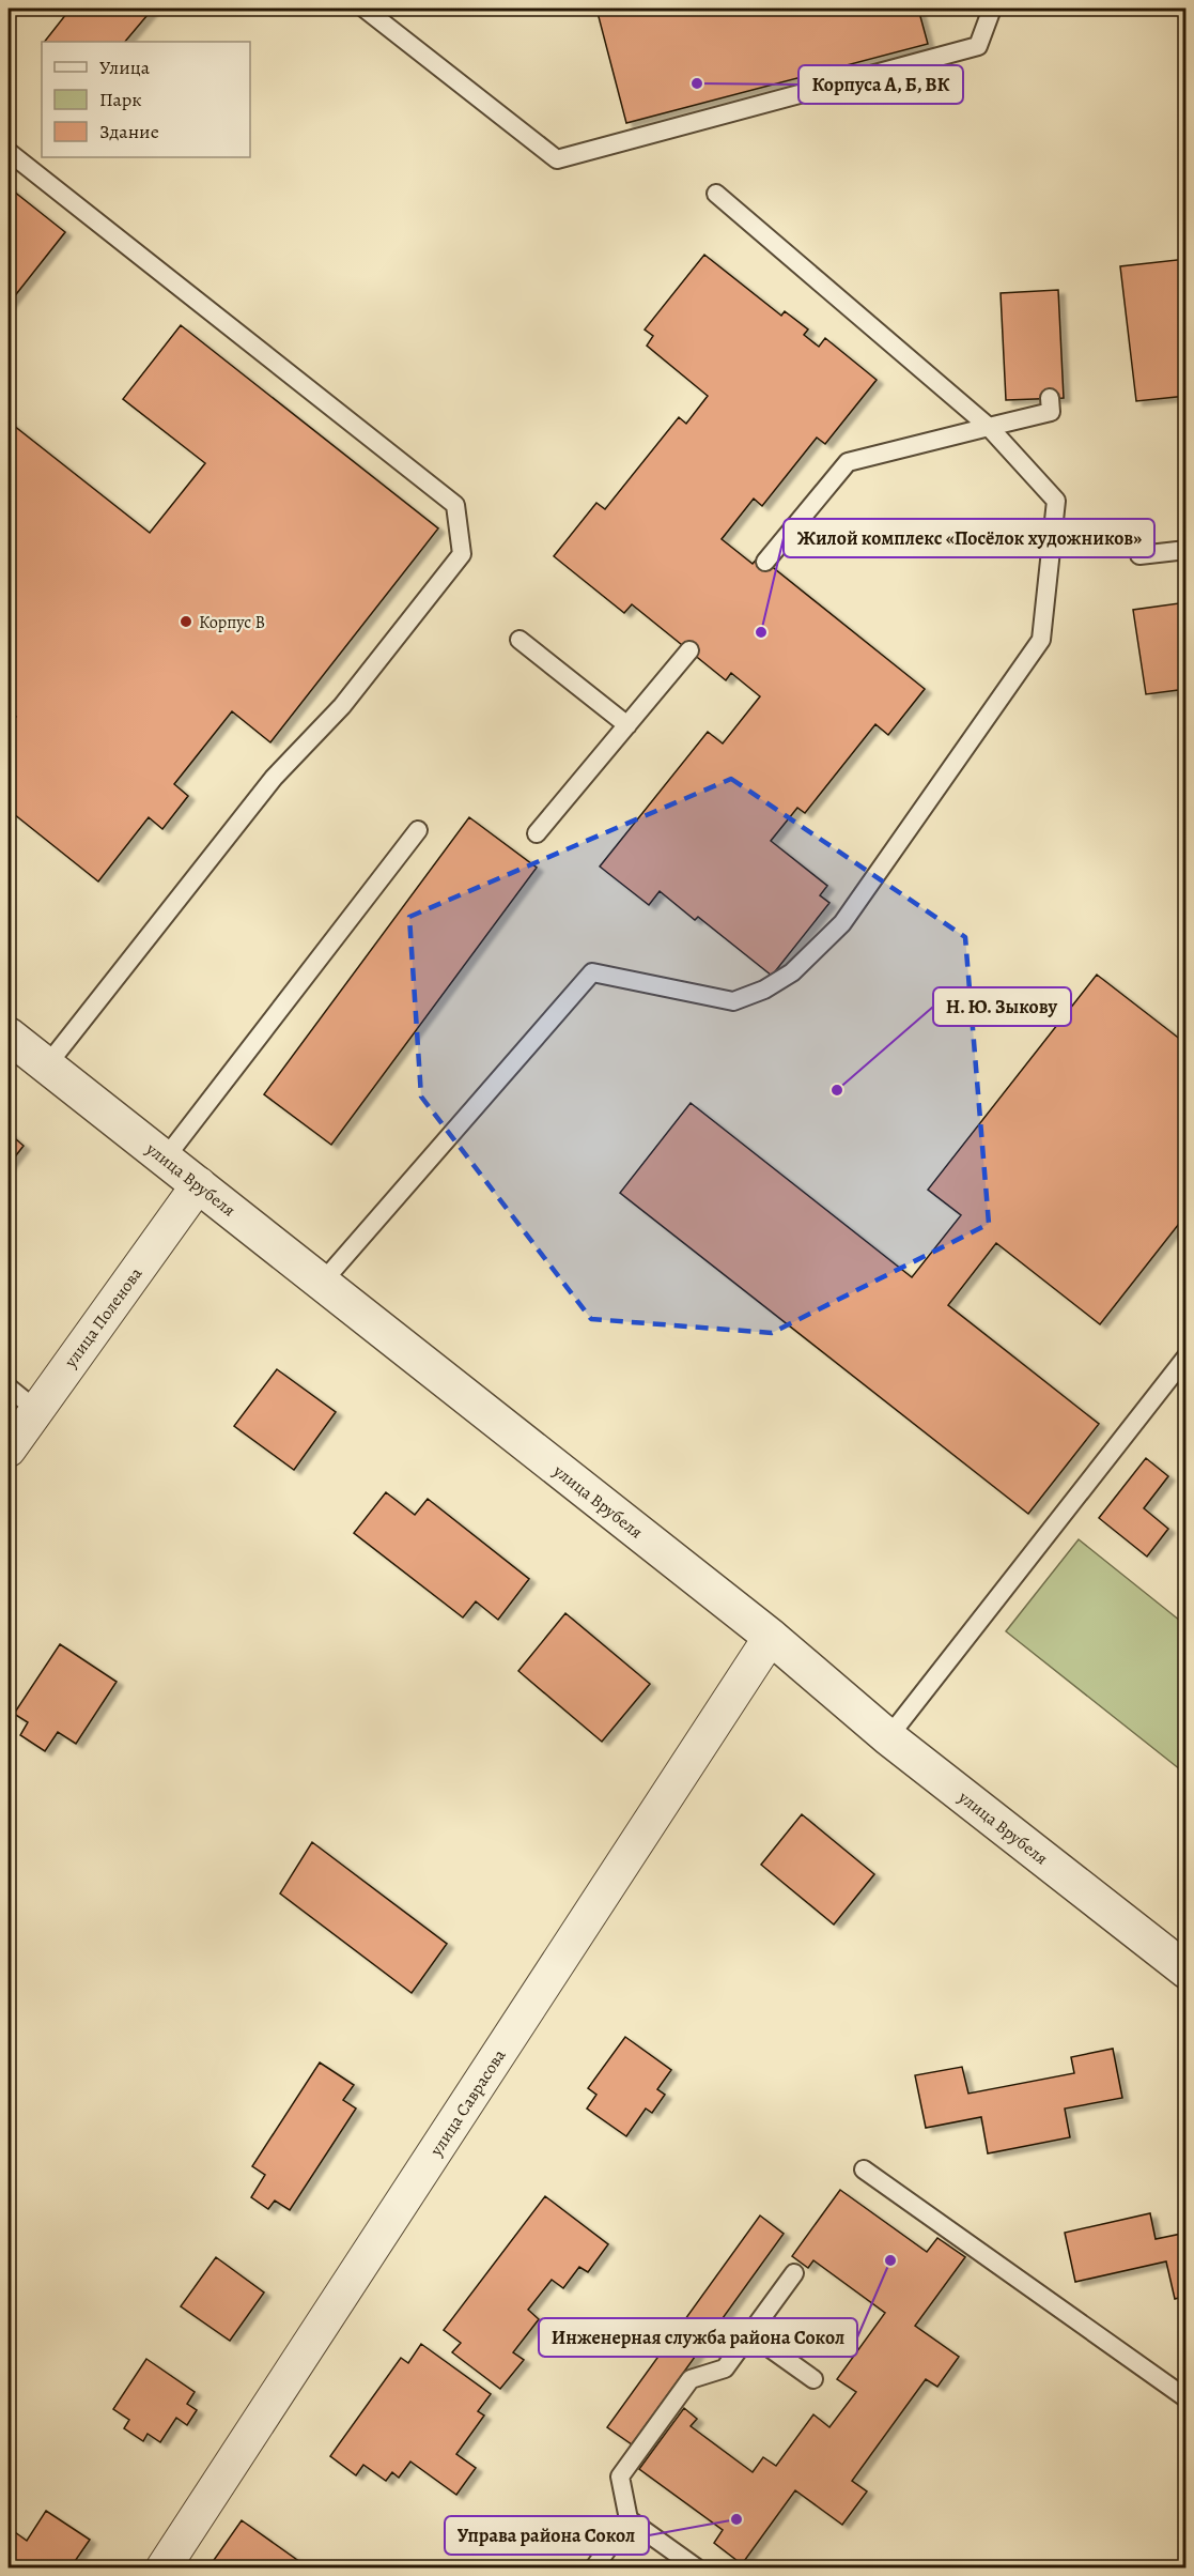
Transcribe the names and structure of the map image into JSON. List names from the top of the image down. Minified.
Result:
{"streets":{"street":["улица Врубеля","улица Поленова","улица Саврасова"]},"crossings":[["улица Врубеля","улица Поленова"],["улица Врубеля","улица Саврасова"]],"places":["Корпуса А, Б, ВК","Корпус В","Жилой комплекс «Посёлок художников»","Н. Ю. Зыкову","Инженерная служба района Сокол","Управа района Сокол"],"legend":["Улица","Парк","Здание"]}
